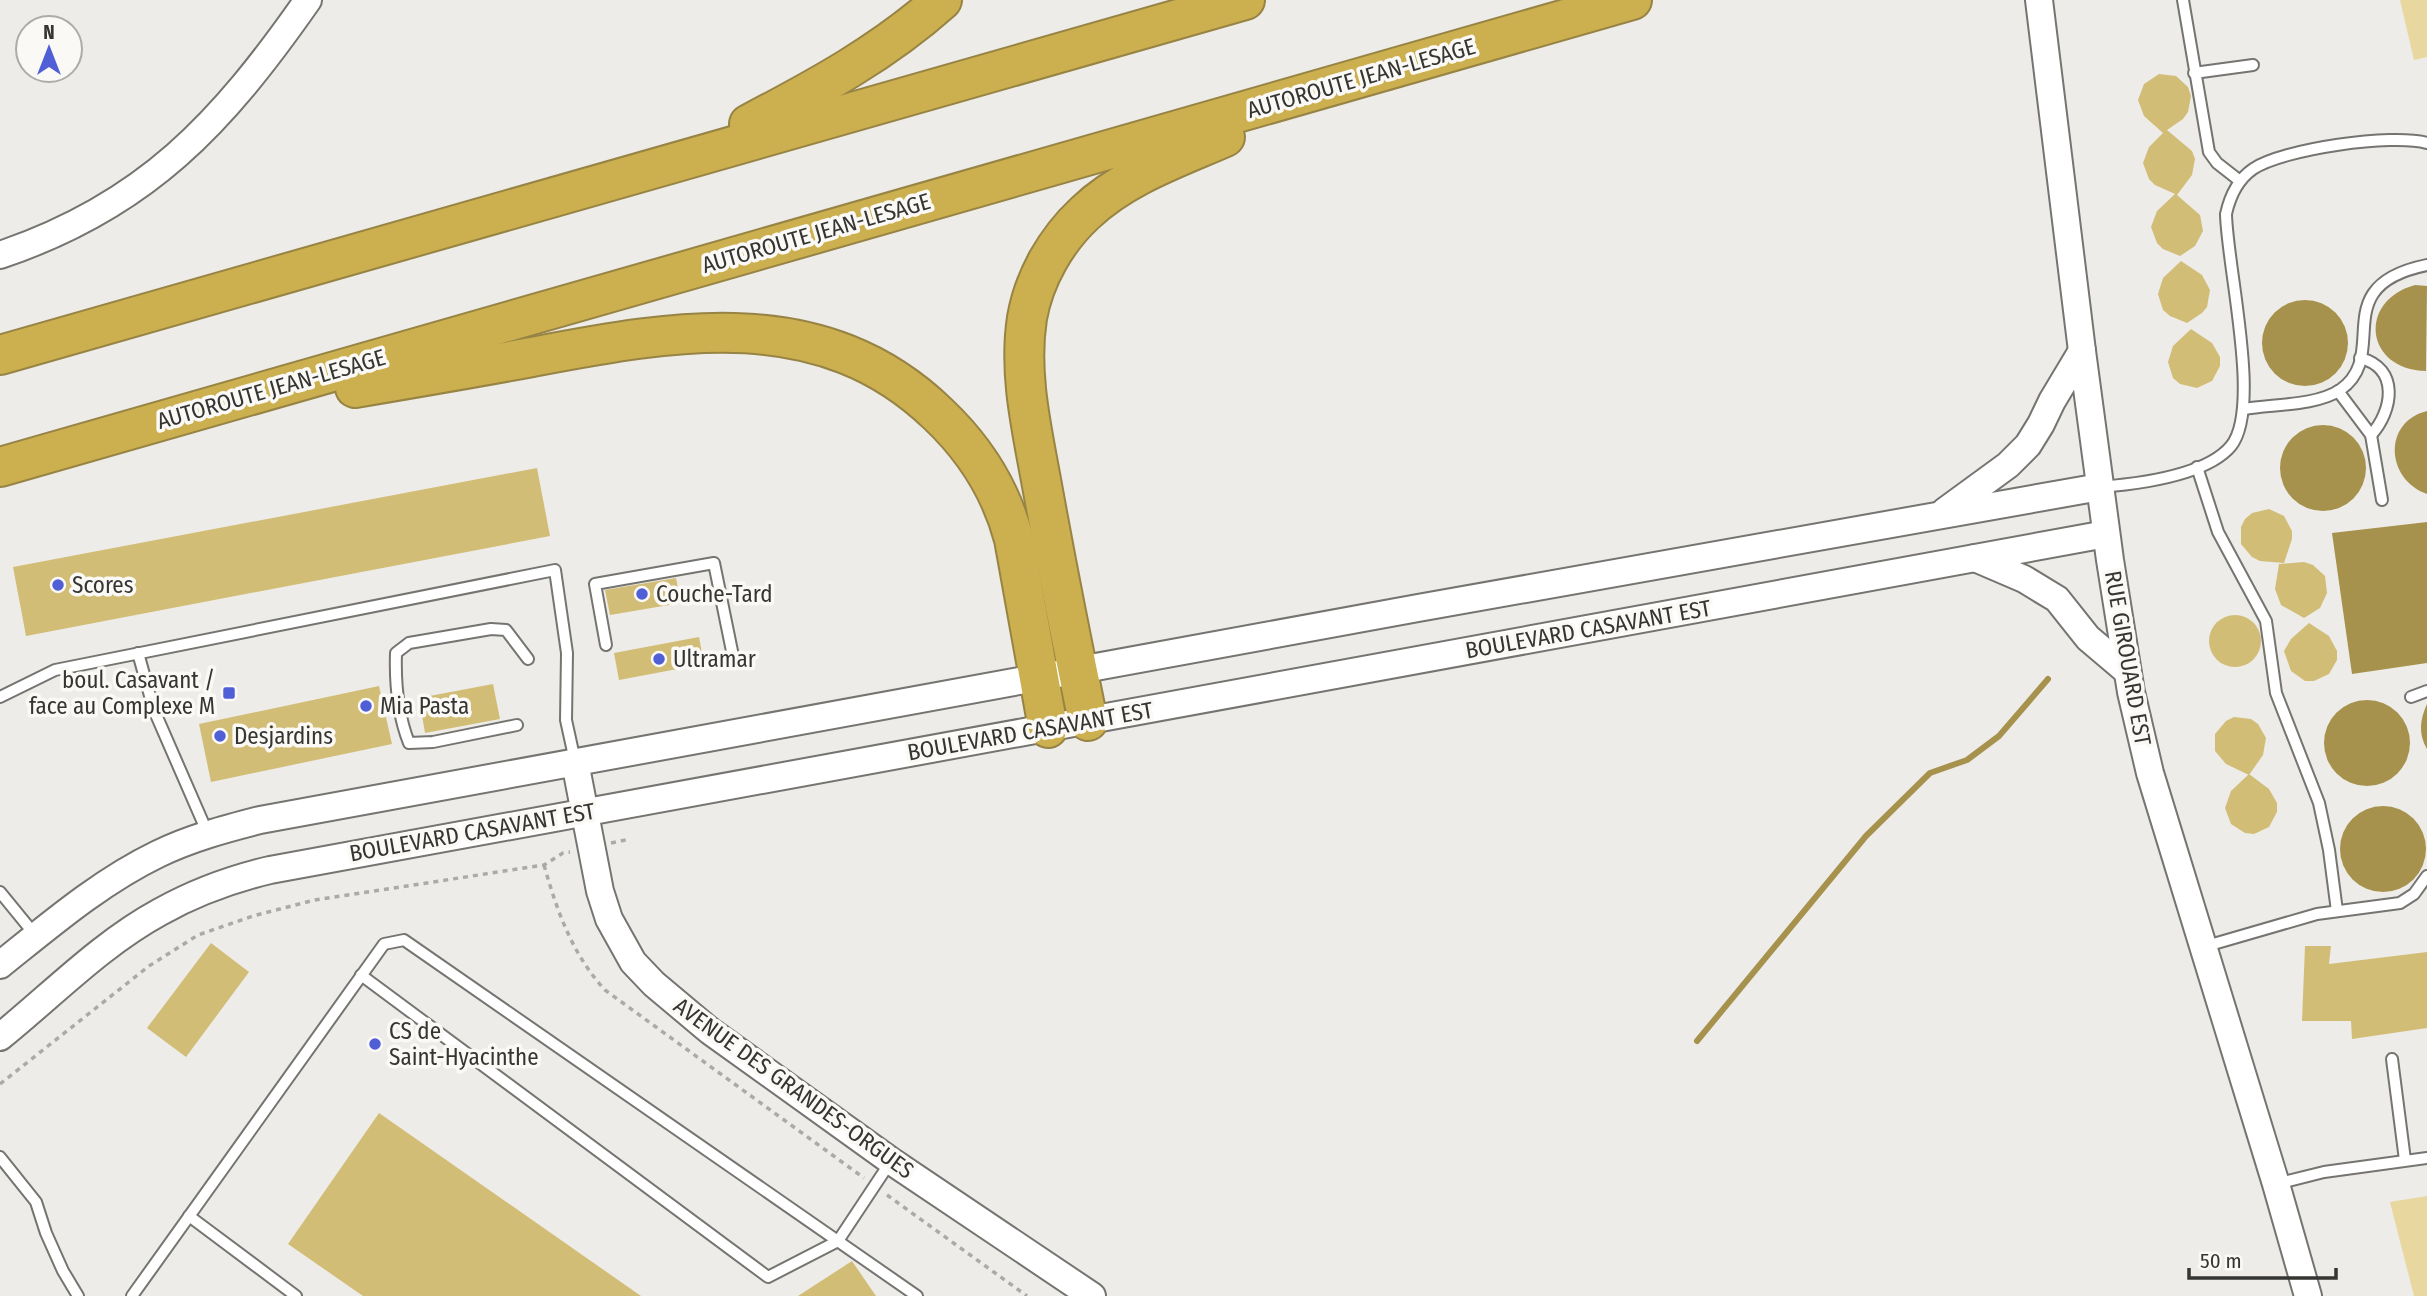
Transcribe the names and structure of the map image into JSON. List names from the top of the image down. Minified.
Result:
{"streets":{"highway":["AUTOROUTE JEAN-LESAGE"],"street":["BOULEVARD CASAVANT EST","RUE GIROUARD EST","AVENUE DES GRANDES-ORGUES"]},"crossings":[["BOULEVARD CASAVANT EST","RUE GIROUARD EST"],["BOULEVARD CASAVANT EST","AVENUE DES GRANDES-ORGUES"]],"places":{"other":["Scores","Couche-Tard","Ultramar","Mia Pasta","Desjardins","CS de Saint-Hyacinthe"],"transit":["boul. Casavant / face au Complexe M"]},"scale_bar":"50 m","north":"top"}
